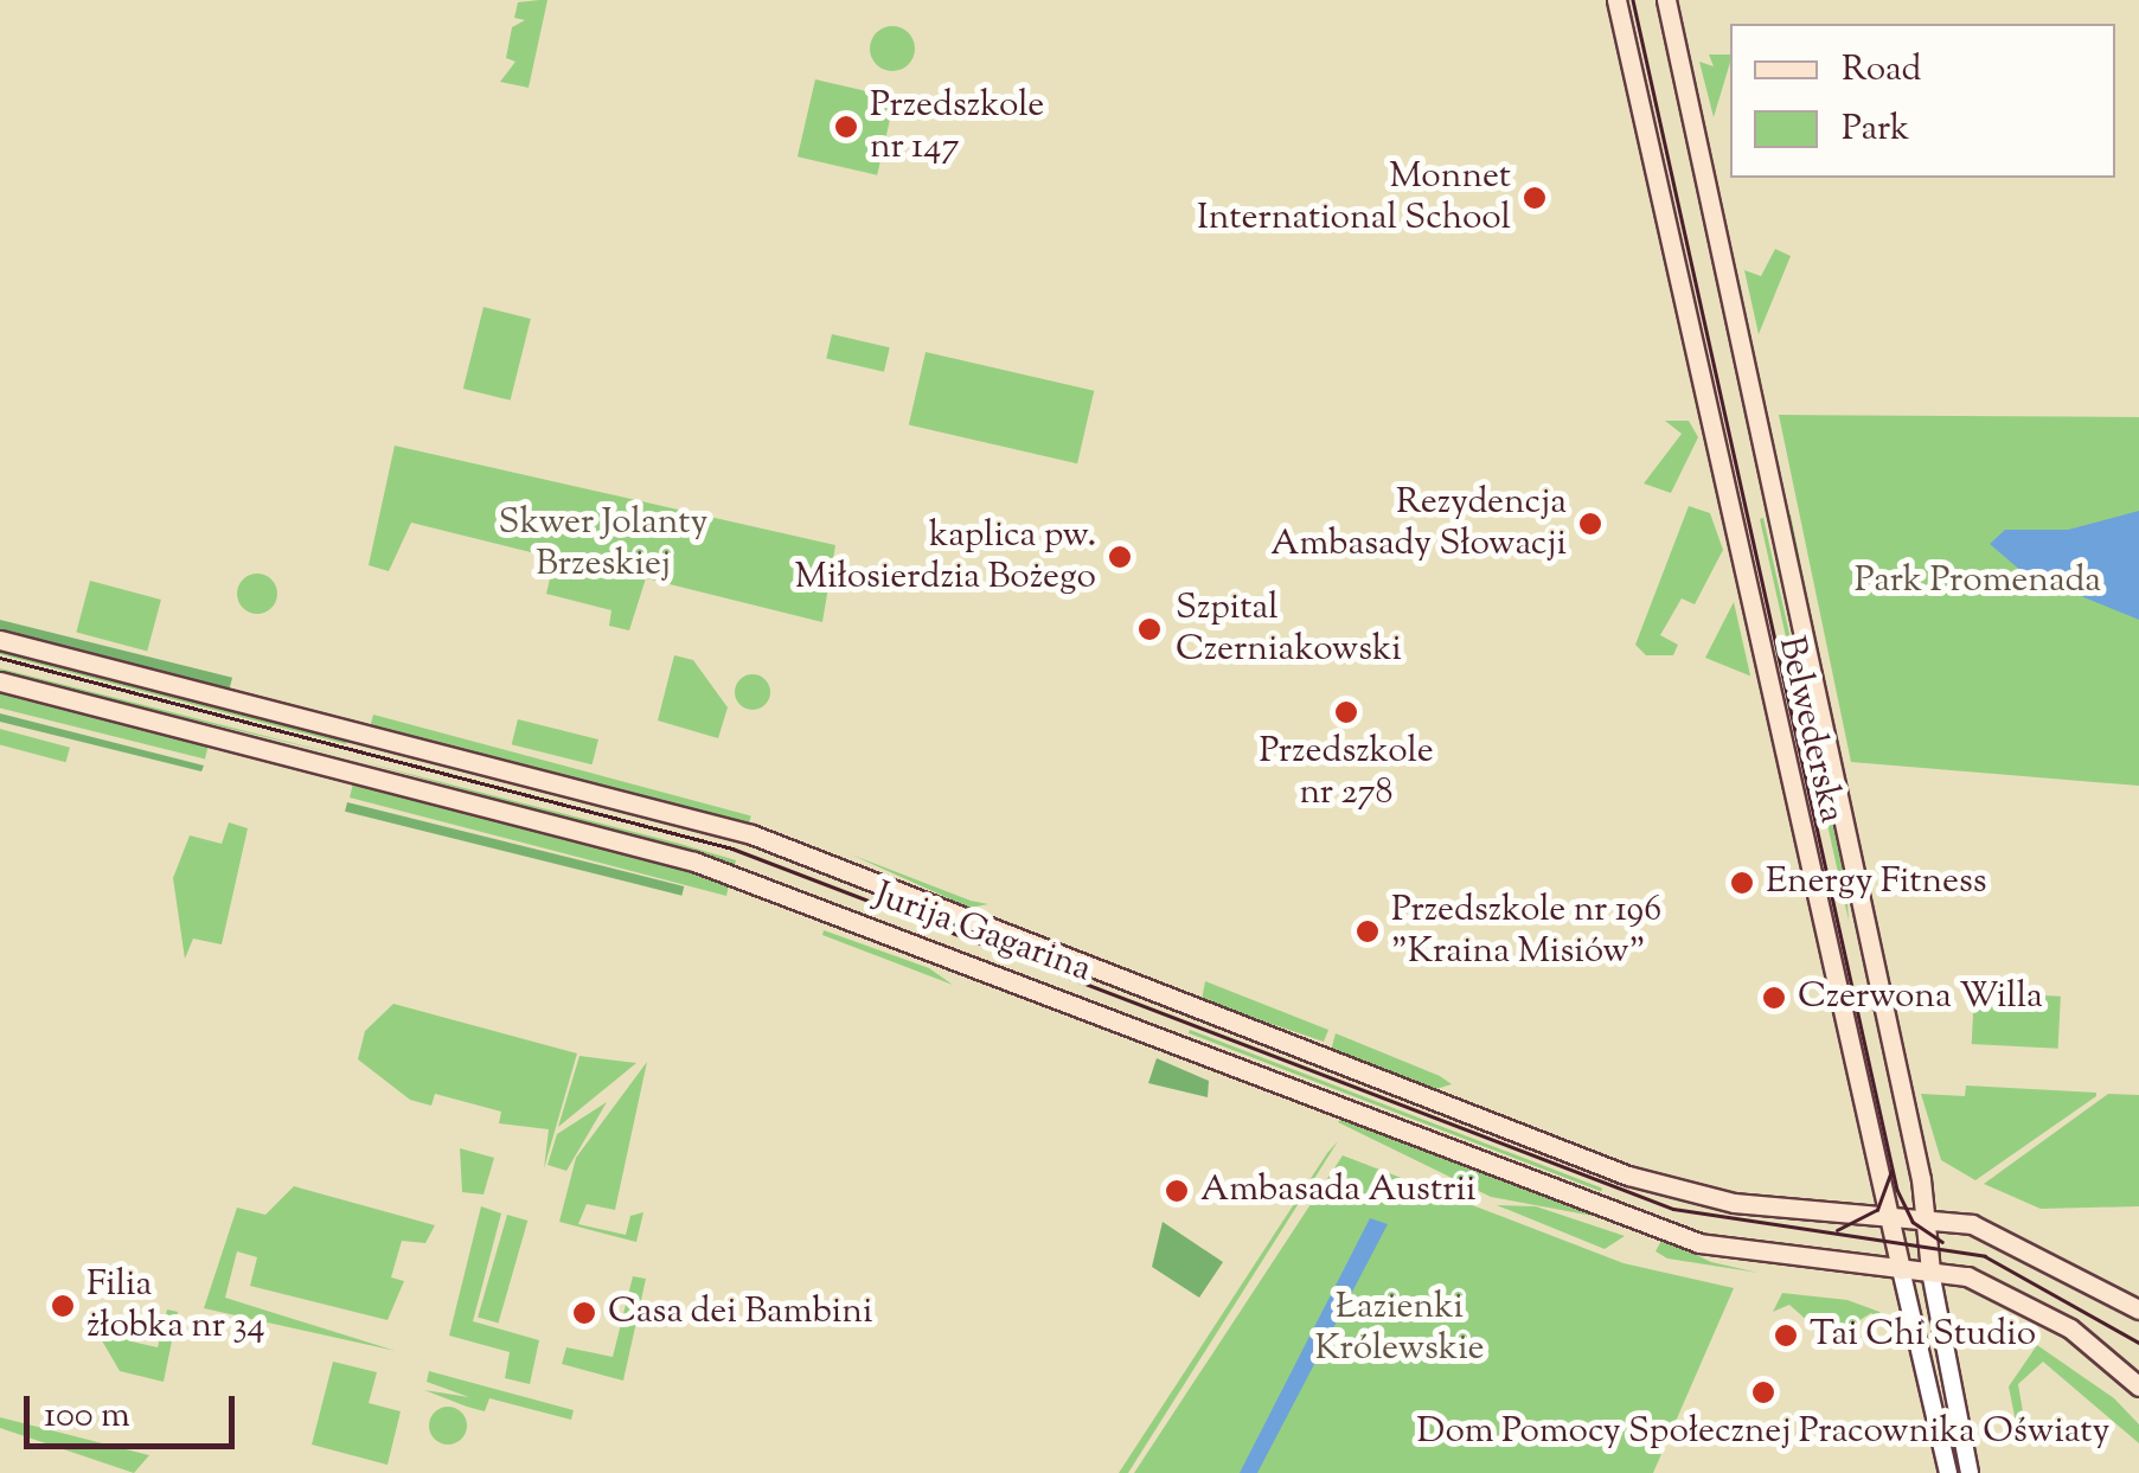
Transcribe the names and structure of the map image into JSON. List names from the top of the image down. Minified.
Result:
{"streets":{"main road":["Belwederska","Jurija Gagarina"]},"crossings":[["Belwederska","Jurija Gagarina"]],"parks":["Skwer Jolanty Brzeskiej","Park Promenada","Łazienki Królewskie"],"places":["Przedszkole nr 147","Monnet International School","Rezydencja Ambasady Słowacji","kaplica pw. Miłosierdzia Bożego","Szpital Czerniakowski","Przedszkole nr 278","Energy Fitness","Przedszkole nr 196 \"Kraina Misiów\"","Czerwona Willa","Ambasada Austrii","Filia żłobka nr 34","Casa dei Bambini","Tai Chi Studio","Dom Pomocy Społecznej Pracownika Oświaty"],"legend":["Road","Park"],"scale_bar":"100 m"}
